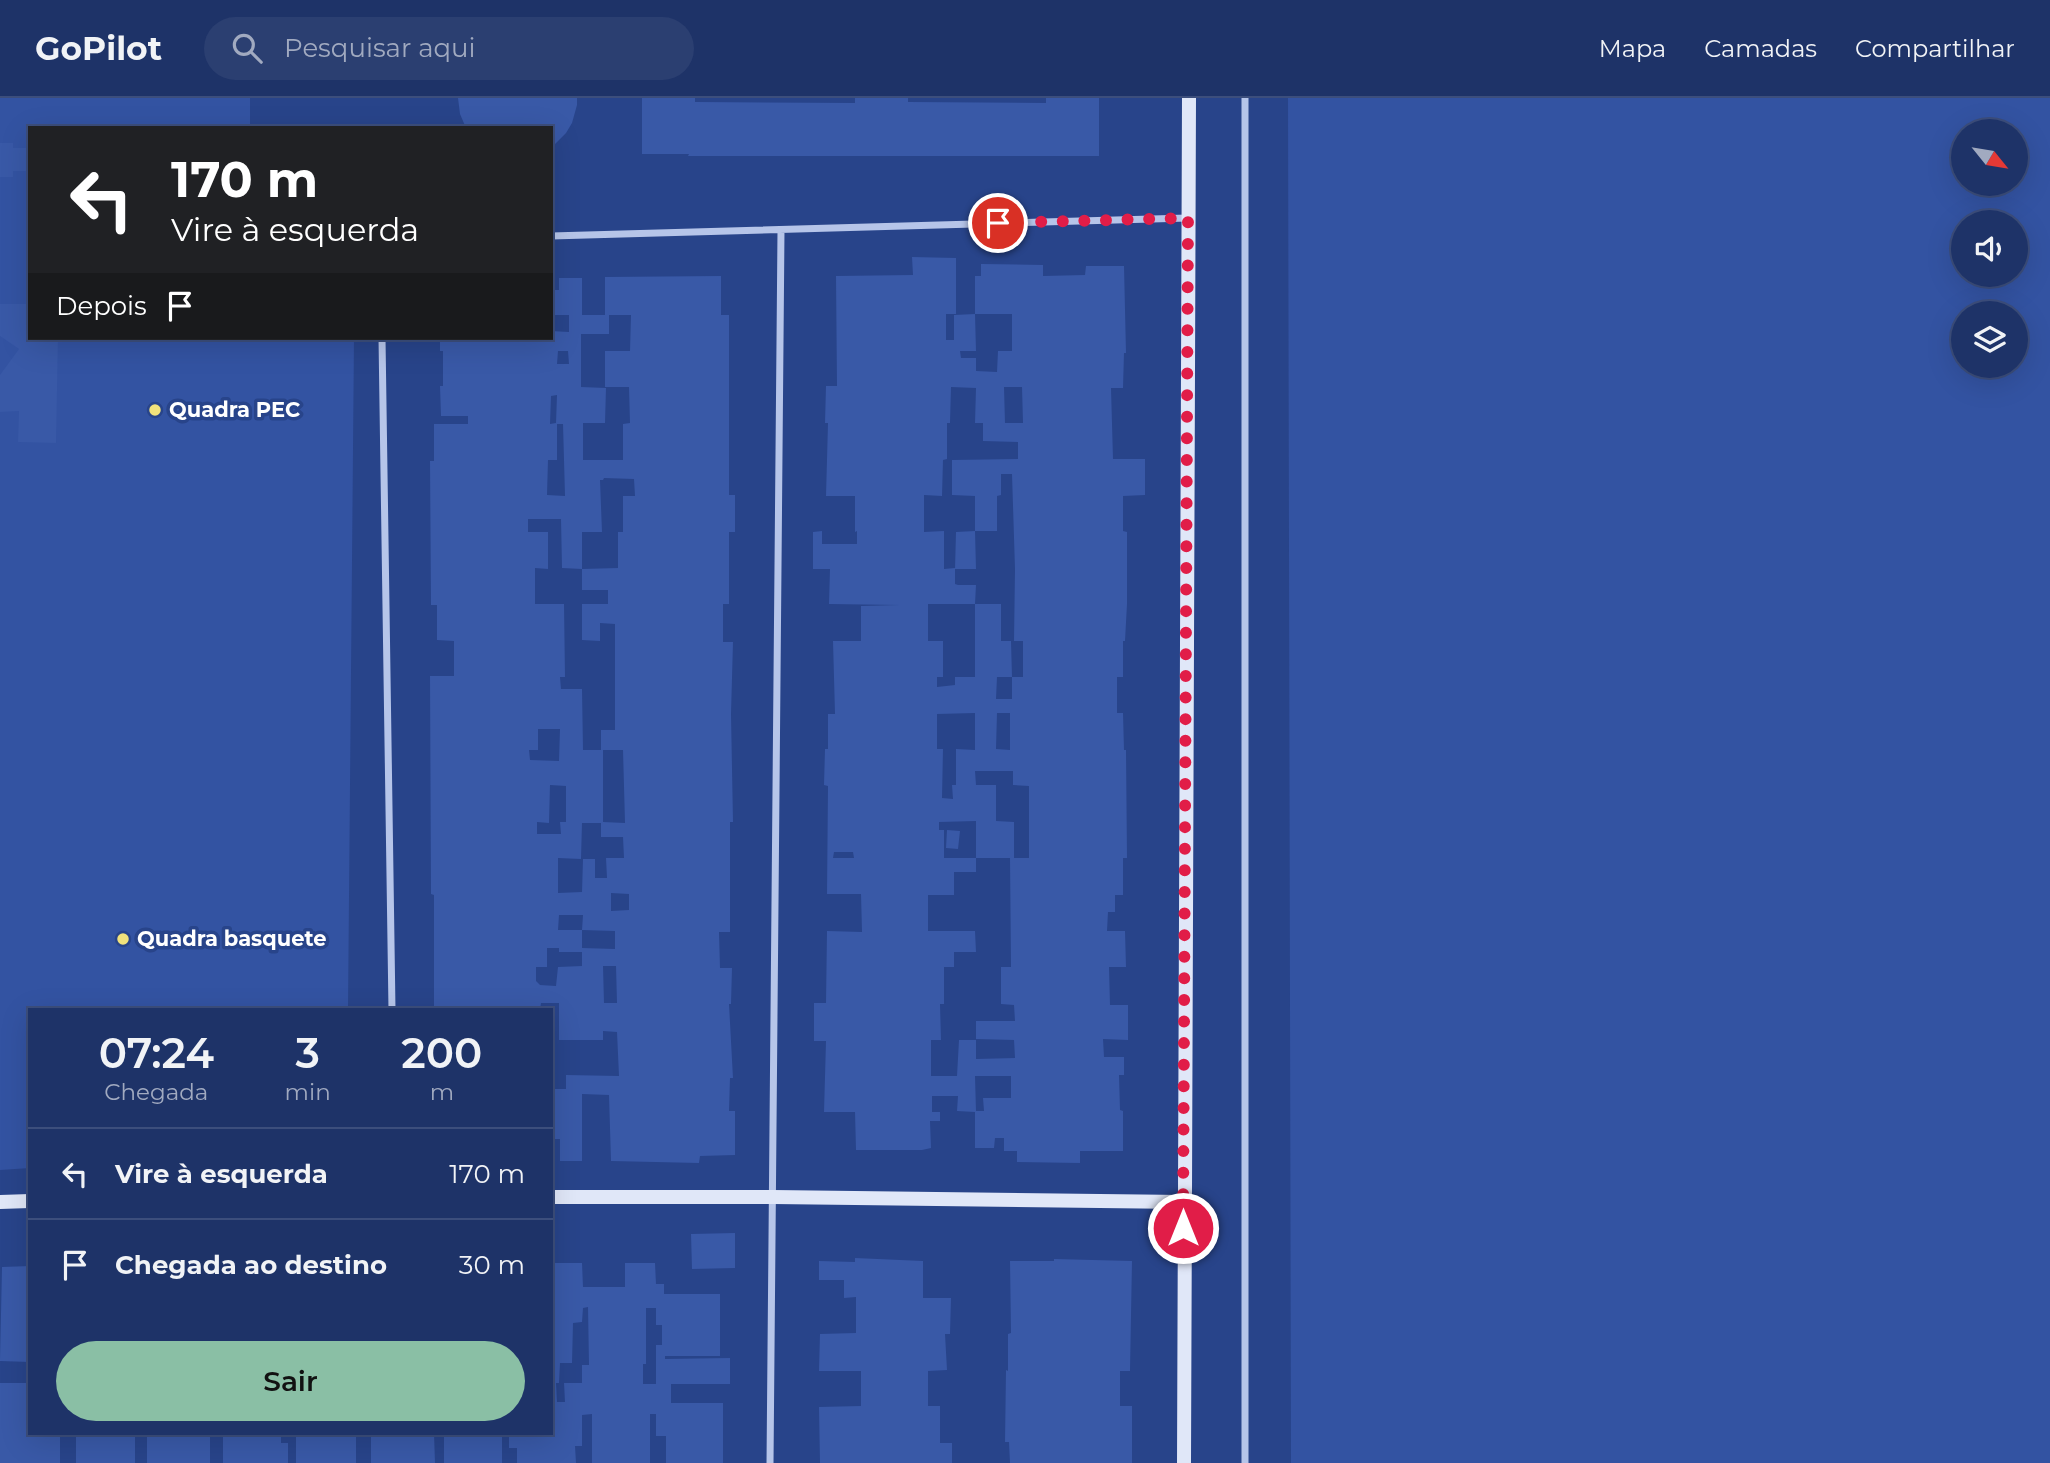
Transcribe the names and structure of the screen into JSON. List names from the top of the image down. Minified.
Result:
{"places":["Quadra PEC","Quadra basquete"],"north":"bottom right","page":{"header":"GoPilot","search":"Pesquisar aqui","nav":["Mapa","Camadas","Compartilhar"],"turn":["170 m","Vire à esquerda"],"then":"Depois","eta":["07:24","Chegada","3","min","200","m"],"list":[{"name":"Vire à esquerda","value":"170 m"},{"name":"Chegada ao destino","value":"30 m"}],"buttons":"Sair"}}
